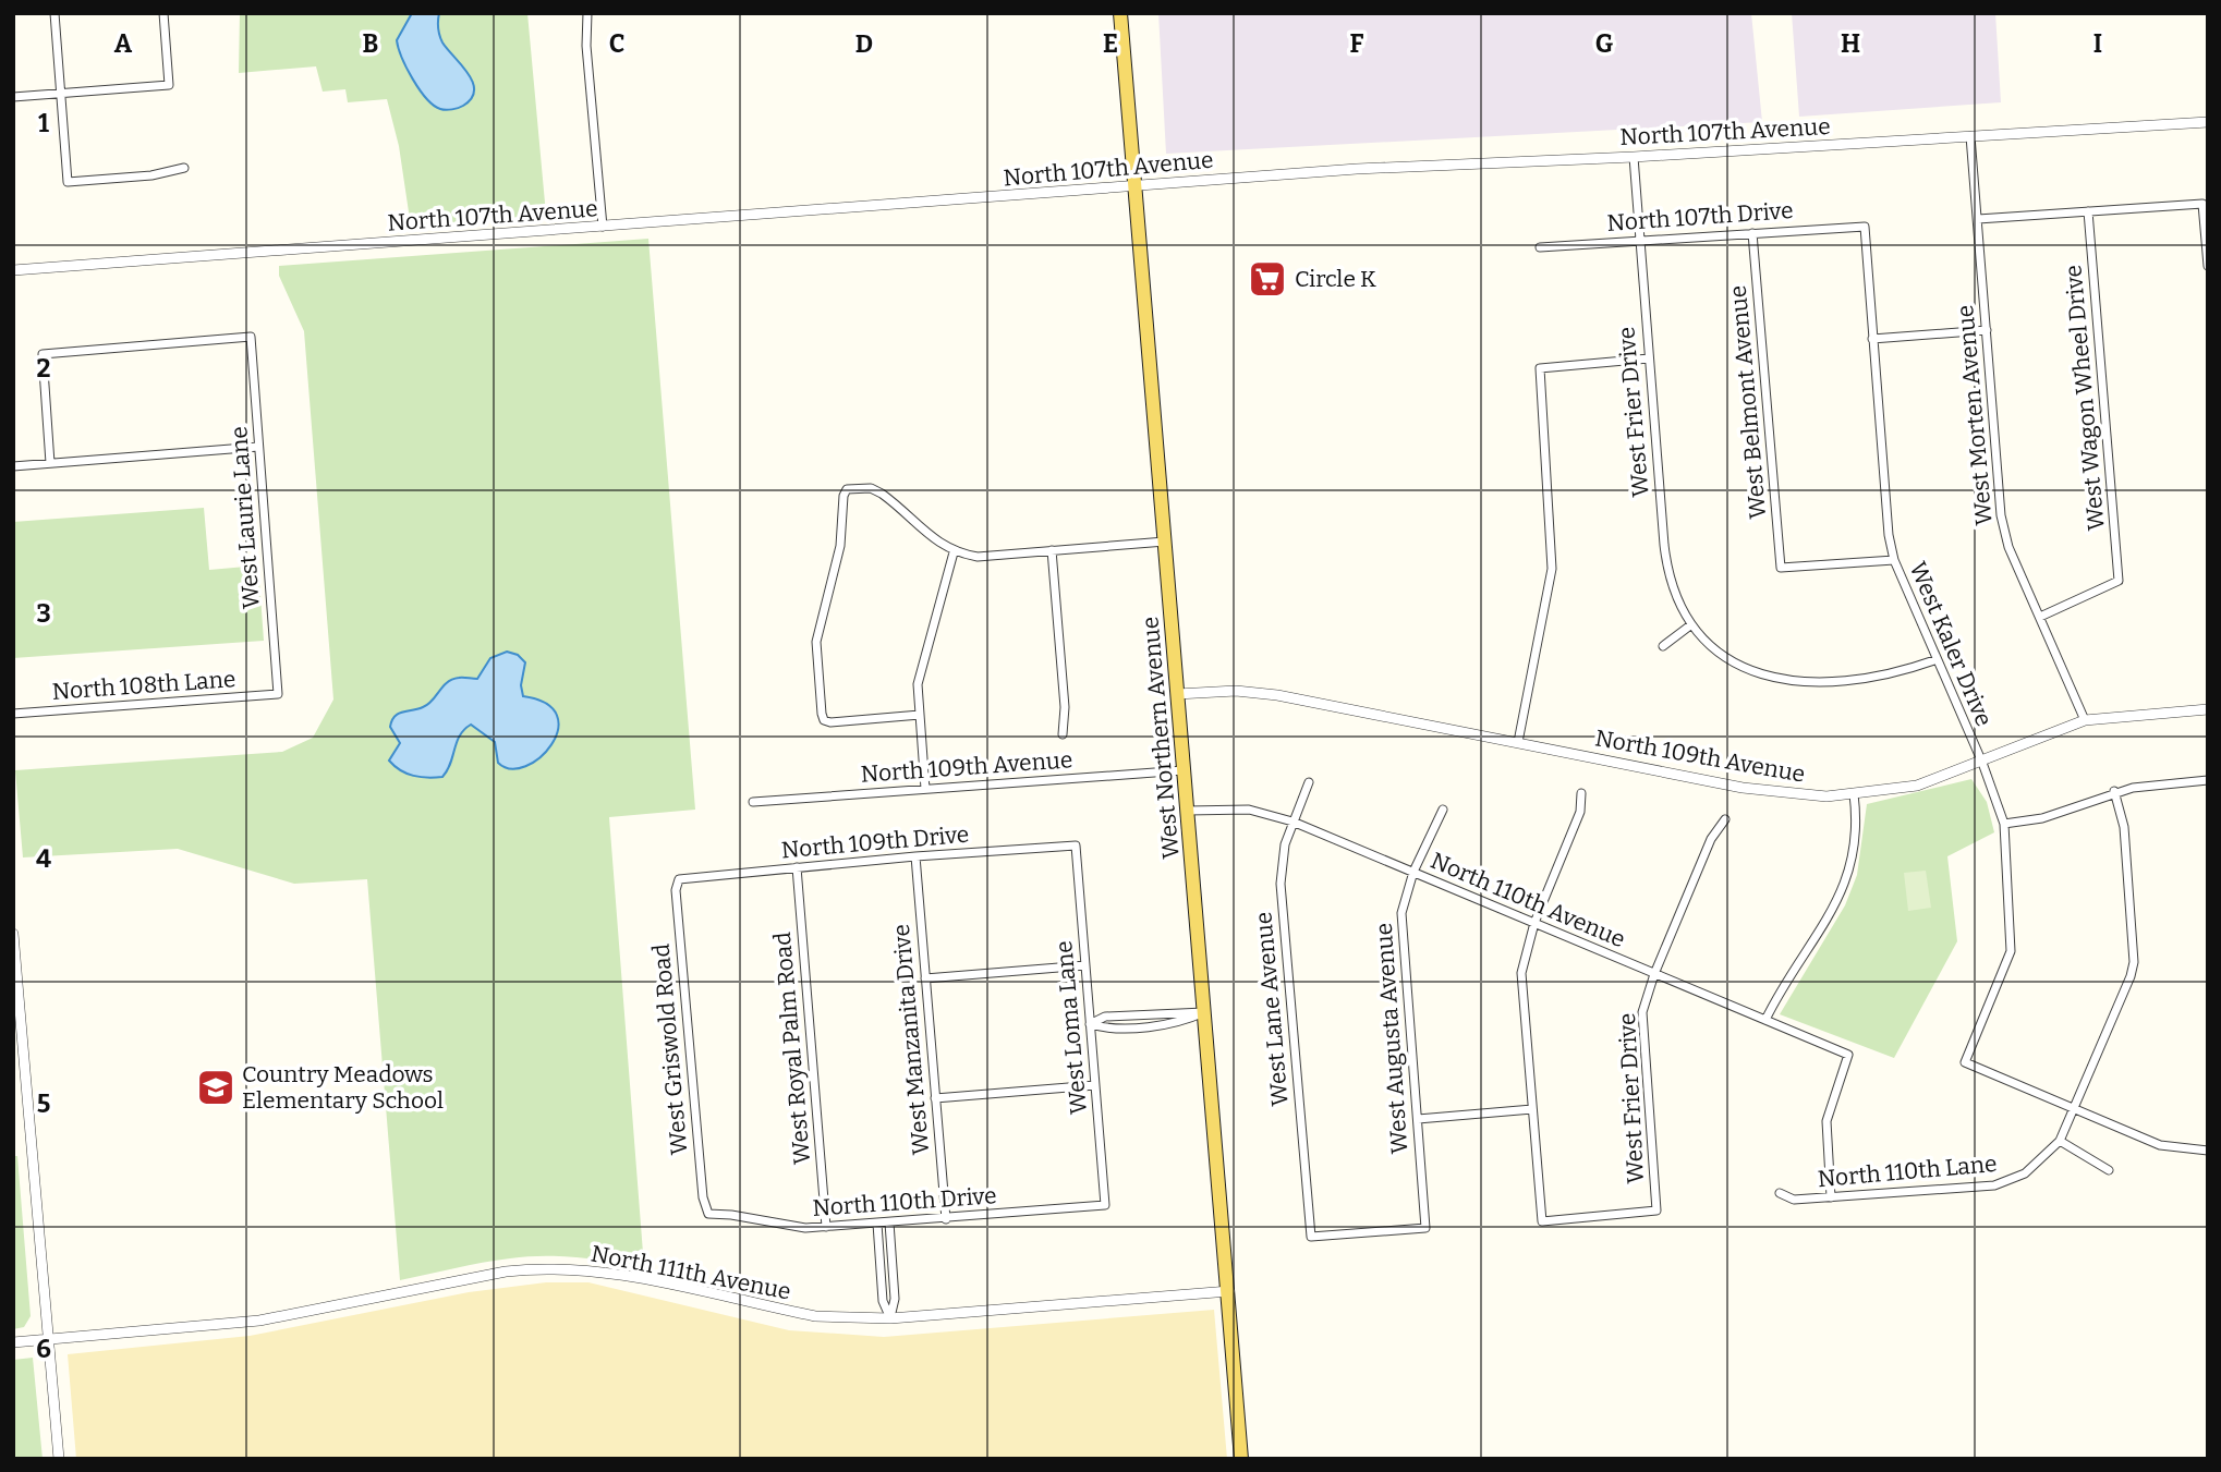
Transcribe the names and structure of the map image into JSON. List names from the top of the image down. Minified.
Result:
{"streets":{"main road":["West Northern Avenue"],"street":["North 107th Avenue","North 107th Drive","West Wagon Wheel Drive","West Belmont Avenue","West Frier Drive","West Morten Avenue","West Laurie Lane","West Kaler Drive","North 108th Lane","North 109th Avenue","North 109th Drive","North 110th Avenue","West Lane Avenue","West Loma Lane","West Augusta Avenue","West Manzanita Drive","West Royal Palm Road","West Griswold Road","North 110th Lane","North 110th Drive","North 111th Avenue"]},"crossings":[["North 107th Avenue","West Frier Drive"],["North 107th Avenue","West Morten Avenue"],["North 107th Avenue","West Northern Avenue"],["North 107th Drive","West Belmont Avenue"],["North 107th Drive","West Frier Drive"],["North 107th Drive","West Kaler Drive"],["West Wagon Wheel Drive","West Morten Avenue"],["West Belmont Avenue","West Kaler Drive"],["West Frier Drive","North 110th Avenue"],["West Morten Avenue","North 109th Avenue"],["West Laurie Lane","North 108th Lane"],["West Kaler Drive","North 109th Avenue"],["West Northern Avenue","North 109th Avenue"],["West Northern Avenue","North 110th Avenue"],["West Northern Avenue","North 111th Avenue"],["North 109th Drive","West Loma Lane"],["North 109th Drive","West Manzanita Drive"],["North 109th Drive","West Royal Palm Road"],["North 109th Drive","West Griswold Road"],["North 110th Avenue","West Lane Avenue"],["North 110th Avenue","West Augusta Avenue"],["North 110th Avenue","North 110th Lane"],["West Lane Avenue","West Augusta Avenue"],["West Loma Lane","North 110th Drive"],["West Manzanita Drive","North 110th Drive"],["West Royal Palm Road","North 110th Drive"],["West Griswold Road","North 110th Drive"]],"places":{"supermarket":["Circle K"],"school or university":["Country Meadows Elementary School"]},"grid":{"columns":["A","B","C","D","E","F","G","H","I"],"rows":["1","2","3","4","5","6"]}}
